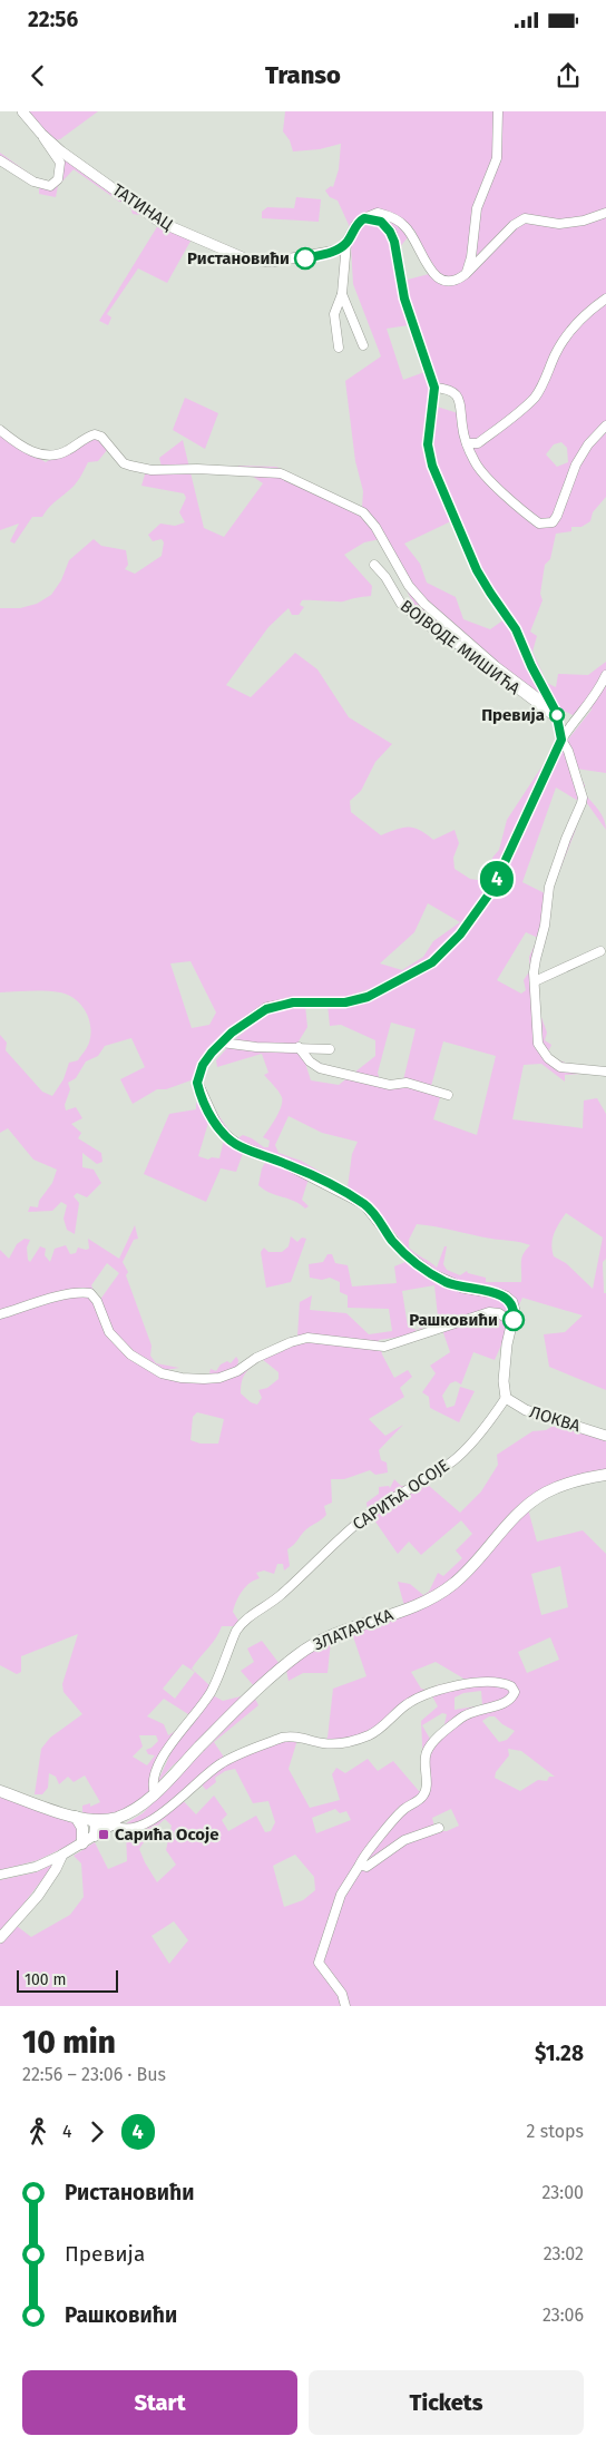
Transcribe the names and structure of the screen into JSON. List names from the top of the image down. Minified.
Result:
{"streets":{"main road":["ЗЛАТАРСКА"],"street":["ТАТИНАЦ","ВОЈВОДЕ МИШИЋА","ЛОКВА","САРИЋА ОСОЈЕ"]},"crossings":[["ЛОКВА","САРИЋА ОСОЈЕ"],["САРИЋА ОСОЈЕ","ЗЛАТАРСКА"]],"places":{"other":["Ристановићи","Превија","Рашковићи"],"transit":["Сарића Осоје"]},"lines":["bus line 4"],"scale_bar":"100 m","page":{"status":"22:56","header":"Transo","on_map":"4","scale":"100 m","heading":["10 min","22:56 – 23:06 · Bus","$1.28"],"legs":["4","4","2 stops"],"list":[{"name":"Ристановићи","value":"23:00"},{"name":"Превија","value":"23:02"},{"name":"Рашковићи","value":"23:06"}],"buttons":["Start","Tickets"]}}
